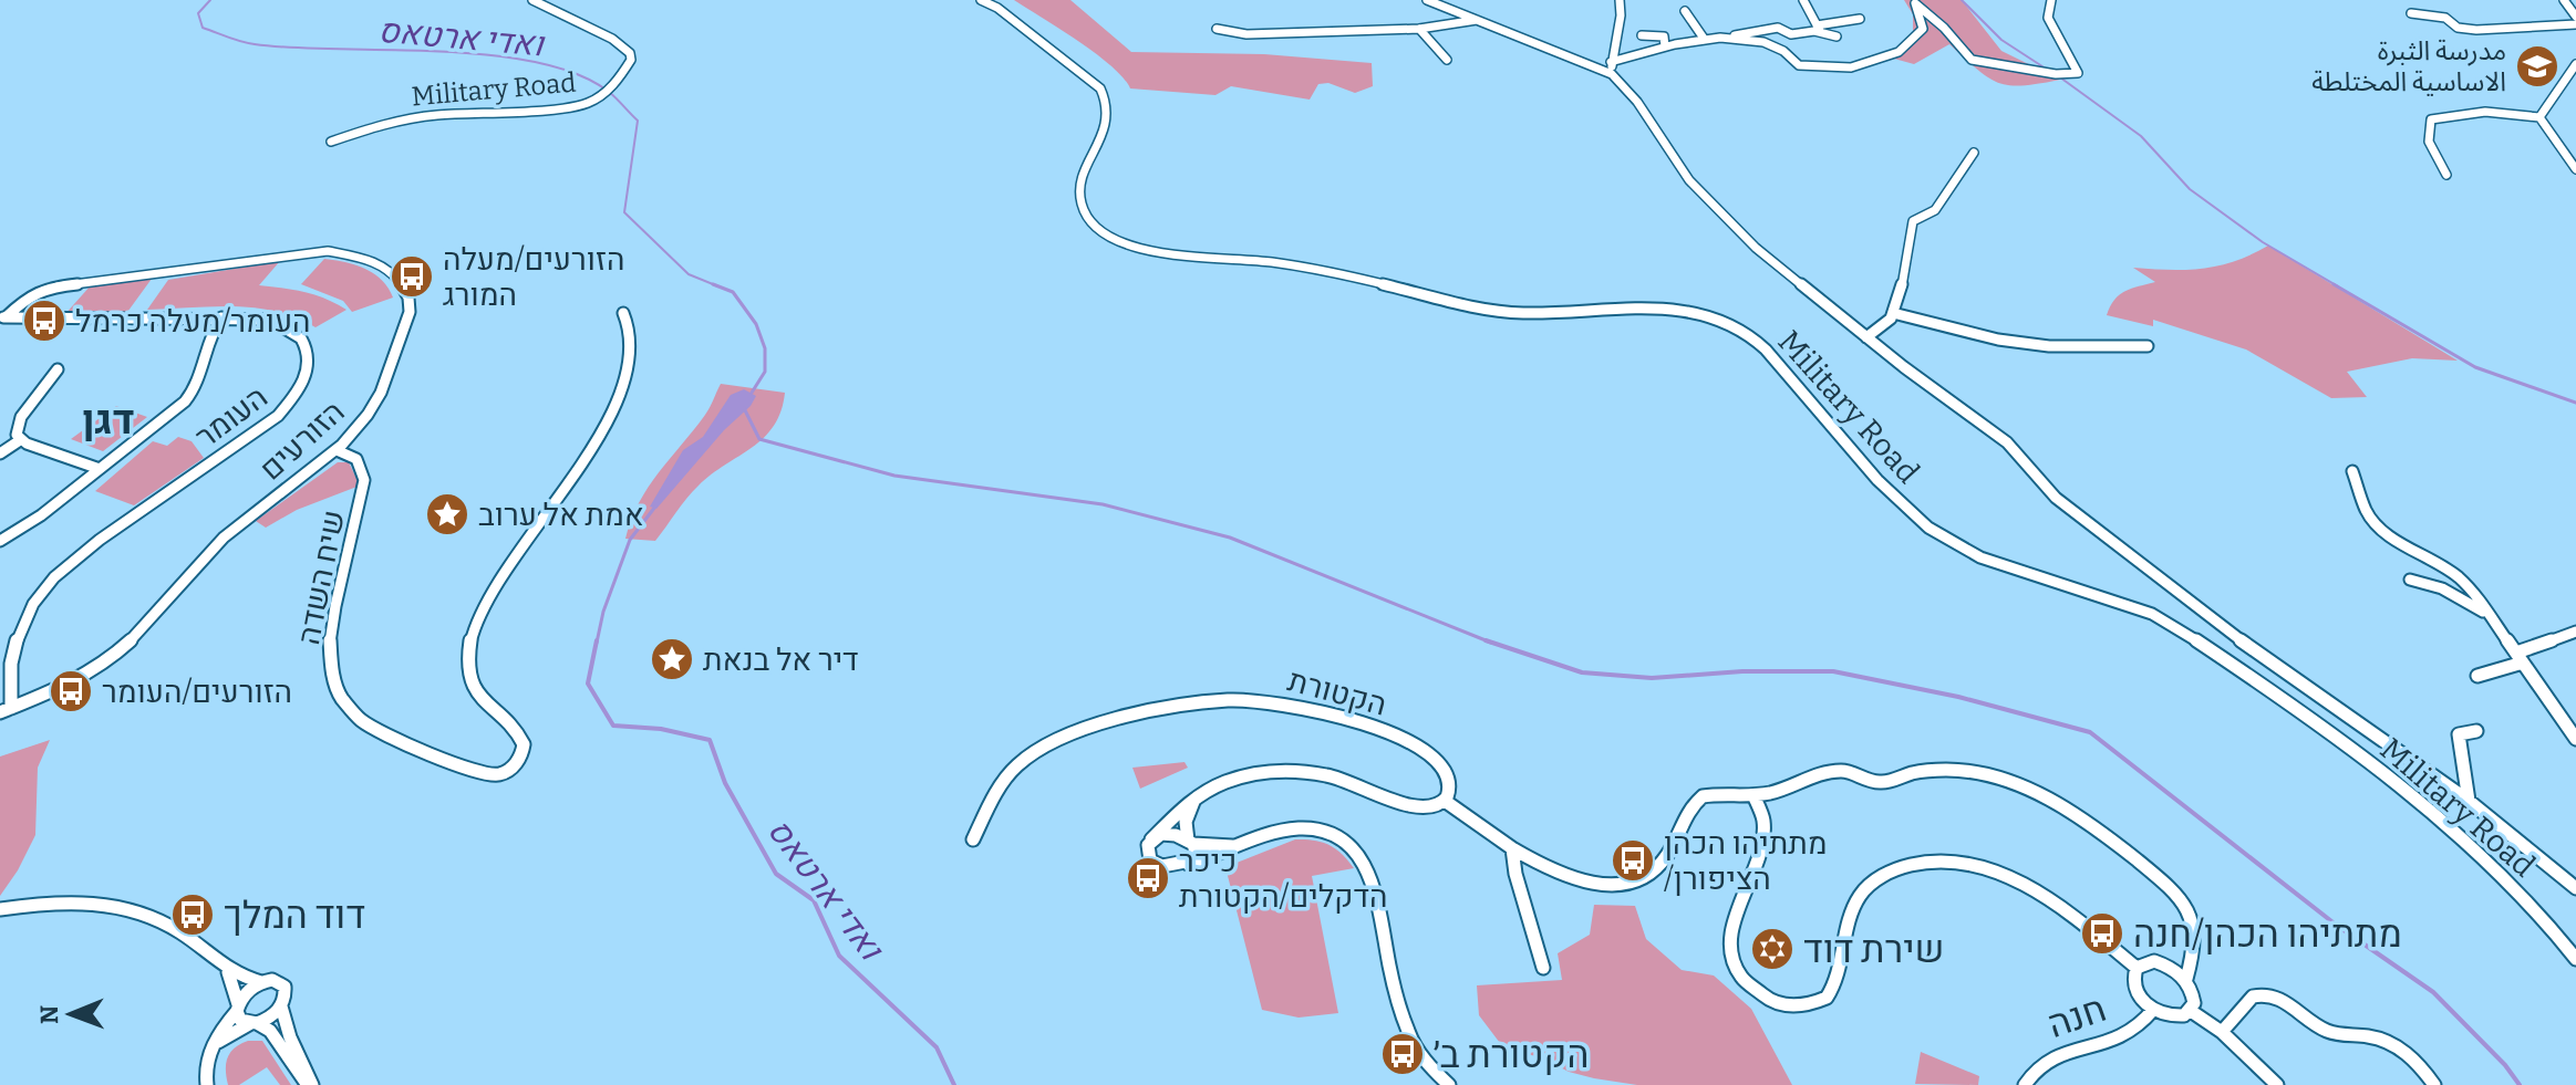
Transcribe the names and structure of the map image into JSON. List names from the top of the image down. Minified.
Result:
{"streets":{"street":["Military Road","העומר","הזורעים","שיח השדה","הקטורת","חנה"]},"crossings":[["העומר","הזורעים"],["הזורעים","שיח השדה"]],"districts":["דגן"],"water":["ואדי ארטאס"],"places":{"school or university":["مدرسة الثبرة الاساسية المختلطة"],"bus stop":["הזורעים/מעלה המורג","העומר/מעלה כרמל","הזורעים/העומר","מתתיהו הכהן /הציפורן","כיכר הדקלים/הקטורת","דוד המלך","מתתיהו הכהן/חנה","הקטורת ב׳"],"place":["אמת אל ערוב","דיר אל בנאת"],"synagogue":["שירת דוד"]},"north":"left"}
